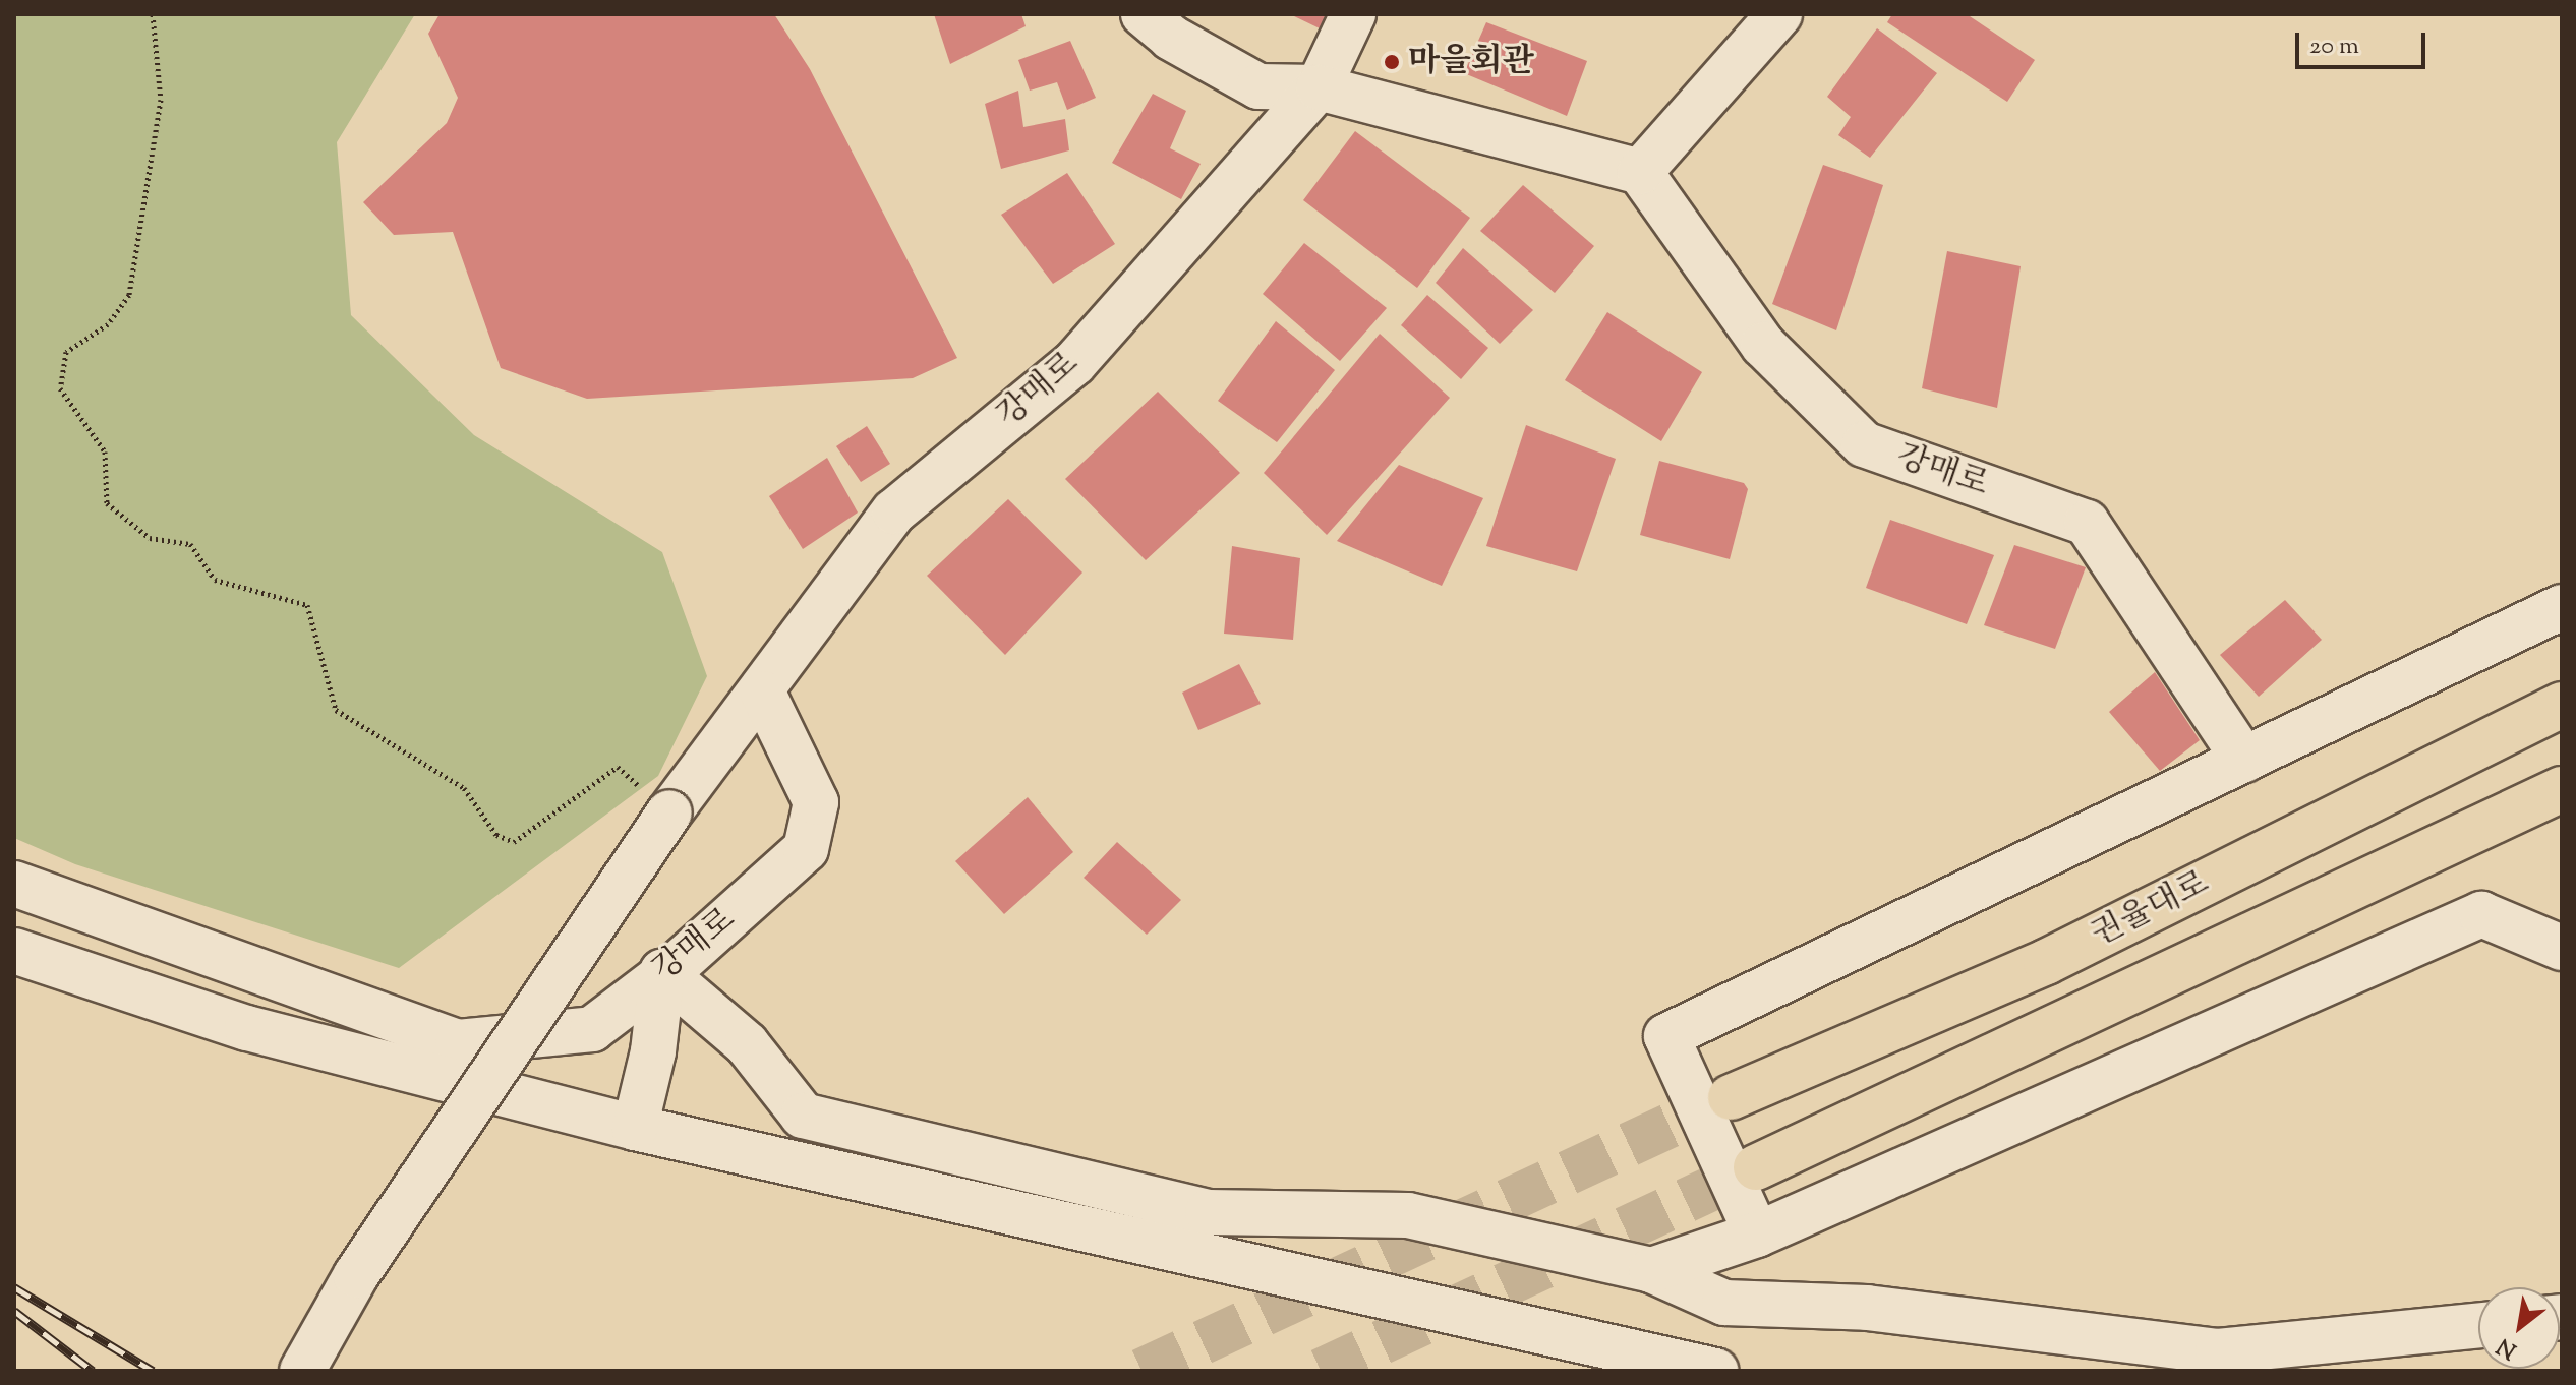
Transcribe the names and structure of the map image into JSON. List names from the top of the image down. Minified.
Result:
{"streets":{"highway":["권율대로"],"street":["강매로"]},"places":["마을회관"],"scale_bar":"20 m","north":"bottom left"}
